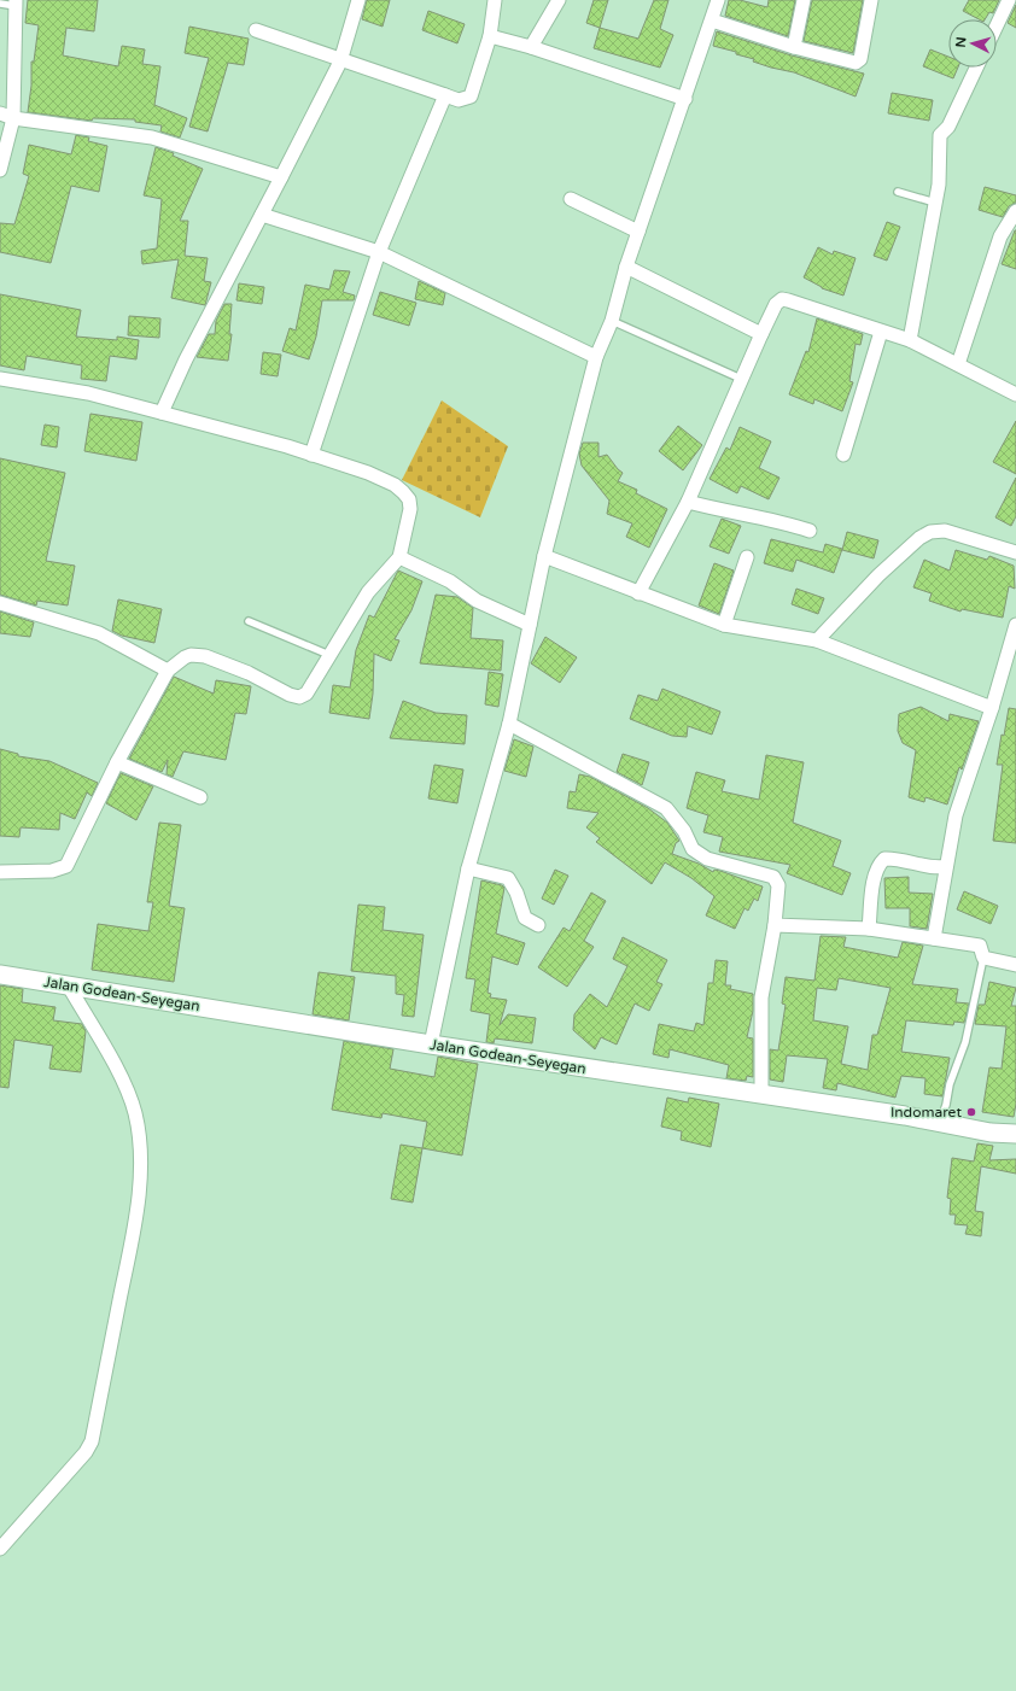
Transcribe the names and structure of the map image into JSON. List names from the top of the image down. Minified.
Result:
{"streets":{"main road":["Jalan Godean-Seyegan"]},"places":["Indomaret"],"north":"left"}
